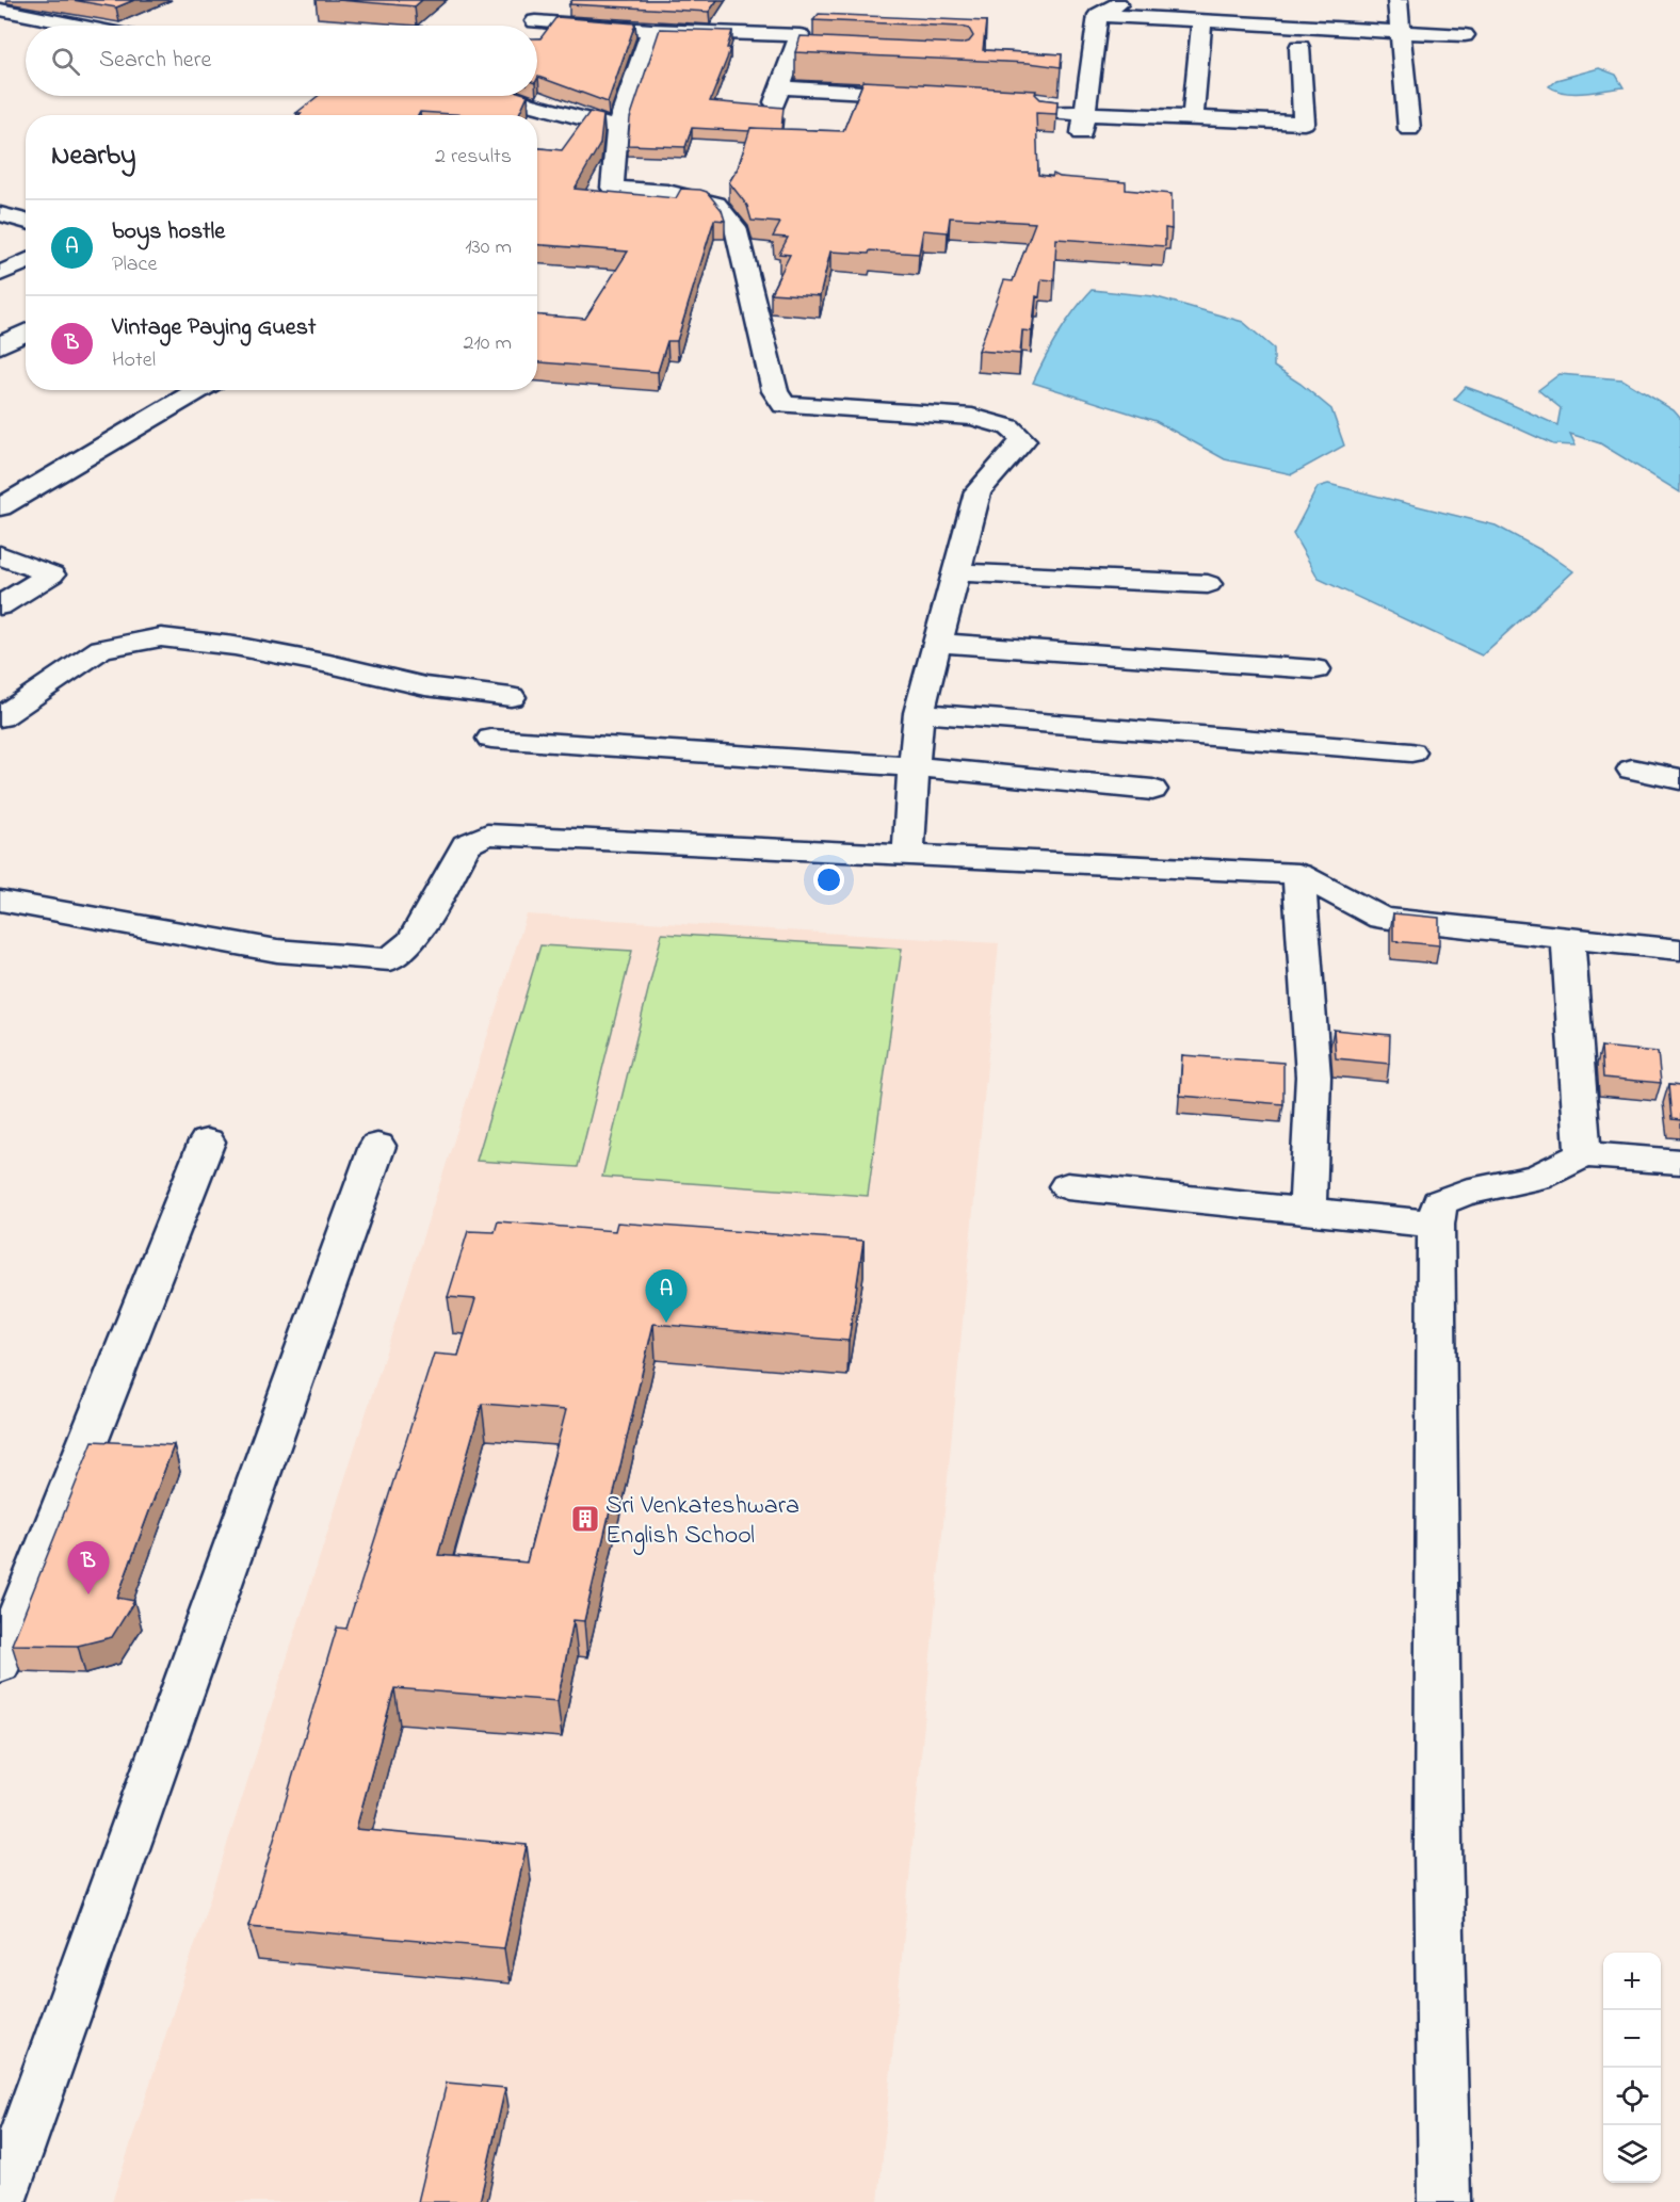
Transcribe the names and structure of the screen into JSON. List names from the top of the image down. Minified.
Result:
{"places":{"building":["Sri Venkateshwara English School"]},"page":{"search":"Search here","heading":["Nearby","2 results"],"list":[{"mark":"A","name":"boys hostle","note":"Place","value":"130 m"},{"mark":"B","name":"Vintage Paying Guest","note":"Hotel","value":"210 m"}],"pins":["A","B"],"map_buttons":["+","−"]}}
